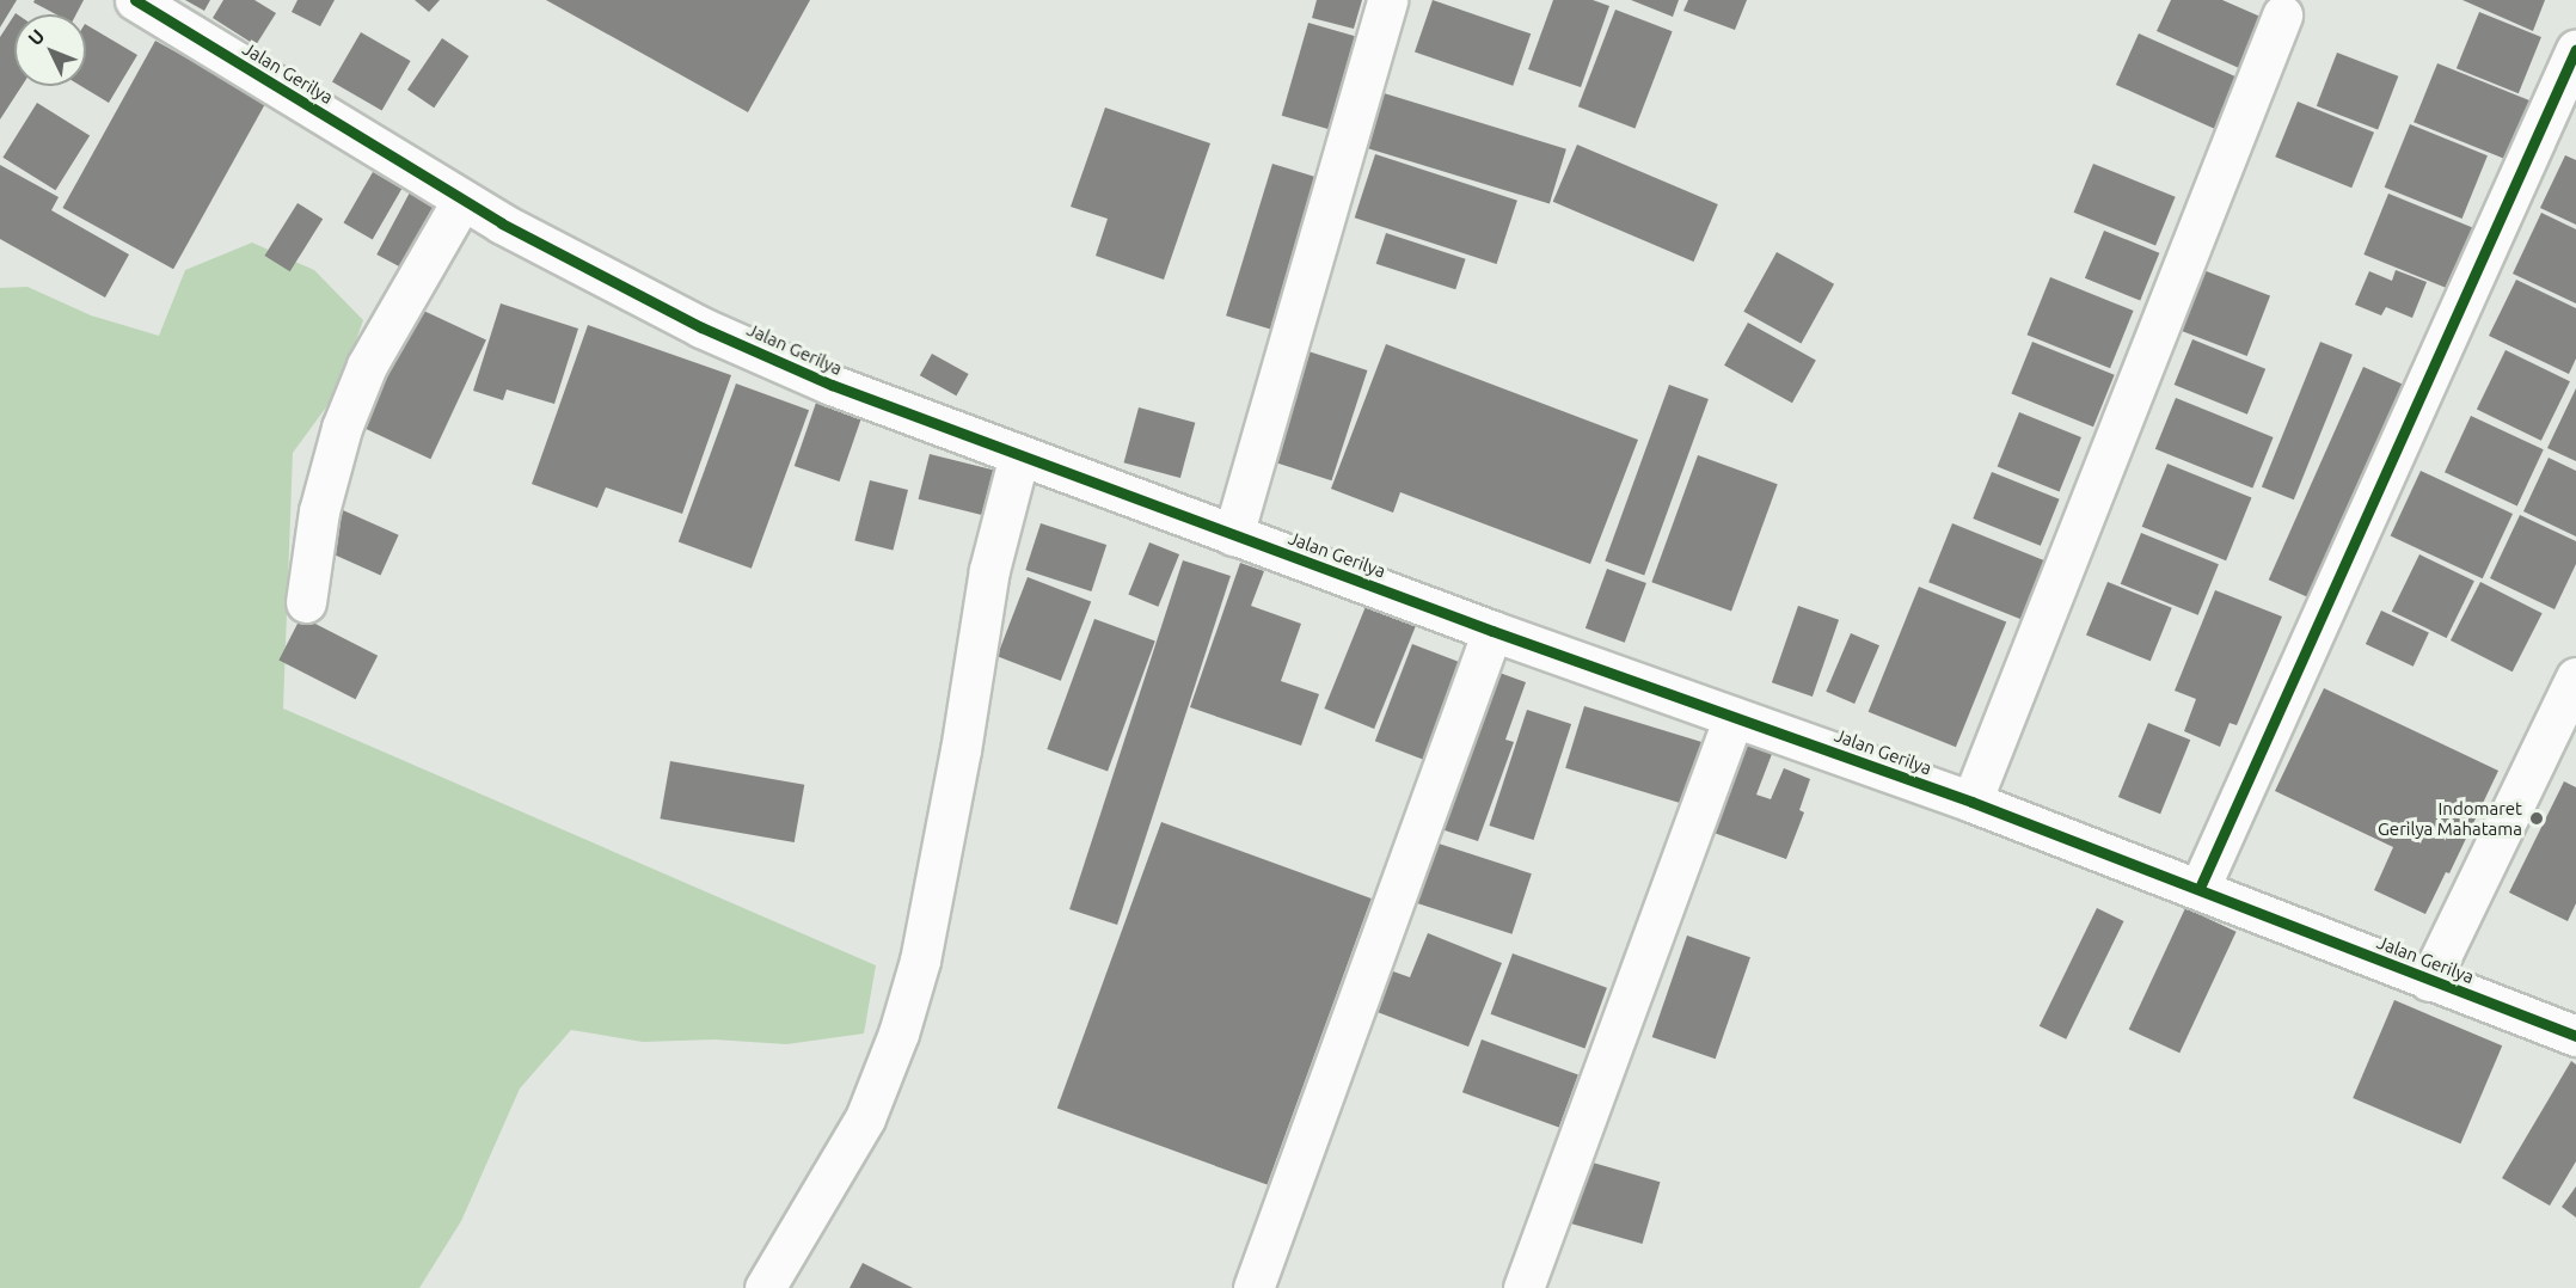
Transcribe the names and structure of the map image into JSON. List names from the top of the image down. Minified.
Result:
{"streets":{"street":["Jalan Gerilya"]},"places":["Indomaret Gerilya Mahatama"],"north":"top left"}
